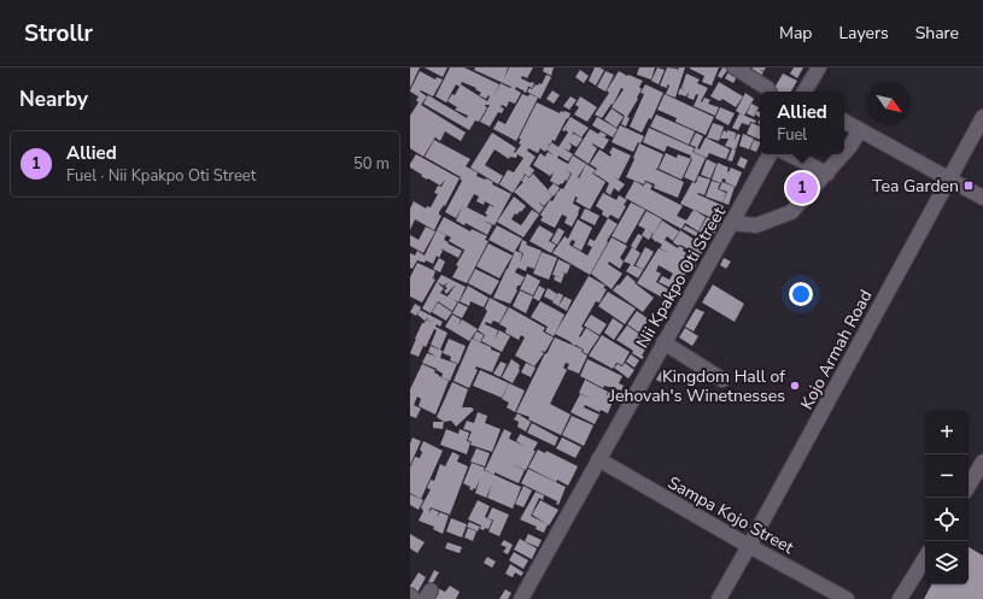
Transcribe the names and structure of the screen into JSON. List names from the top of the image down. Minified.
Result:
{"streets":{"street":["Nii Kpakpo Oti Street","Kojo Armah Road","Sampa Kojo Street"]},"crossings":[["Nii Kpakpo Oti Street","Sampa Kojo Street"],["Kojo Armah Road","Sampa Kojo Street"]],"places":{"transit":["Tea Garden"],"other":["Kingdom Hall of Jehovah's Winetnesses"]},"north":"bottom right","page":{"header":"Strollr","nav":["Map","Layers","Share"],"heading":"Nearby","popup":["Allied","Fuel"],"list":[{"mark":"1","name":"Allied","note":"Fuel · Nii Kpakpo Oti Street","value":"50 m"}],"pins":"1","map_buttons":["+","−"]}}
